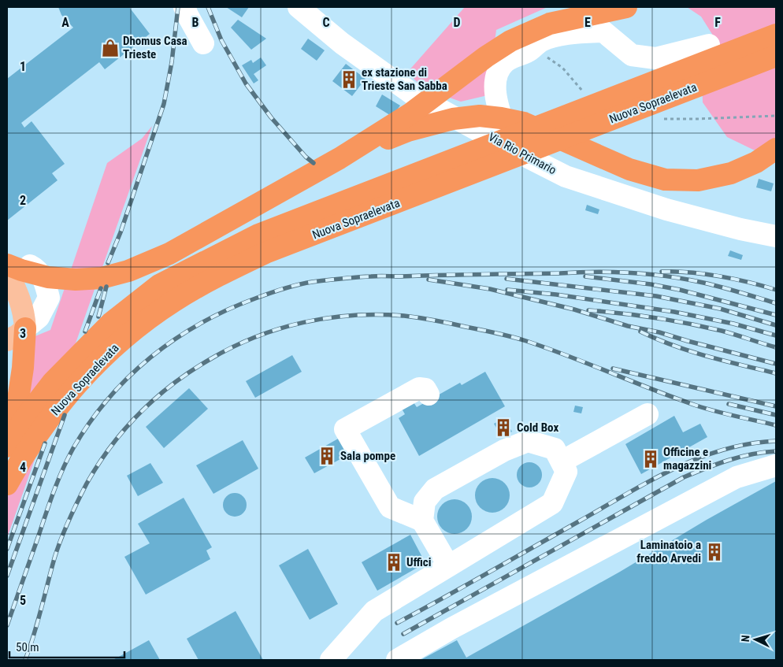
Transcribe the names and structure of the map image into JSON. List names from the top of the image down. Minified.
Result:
{"streets":{"highway":["Nuova Sopraelevata"],"street":["Via Rio Primario"]},"places":{"shop":["Dhomus Casa Trieste"],"building":["ex stazione di Trieste San Sabba","Cold Box","Sala pompe","Officine e magazzini","Laminatoio a freddo Arvedi","Uffici"]},"scale_bar":"50 m","north":"left","grid":{"columns":["A","B","C","D","E","F"],"rows":["1","2","3","4","5"]}}
